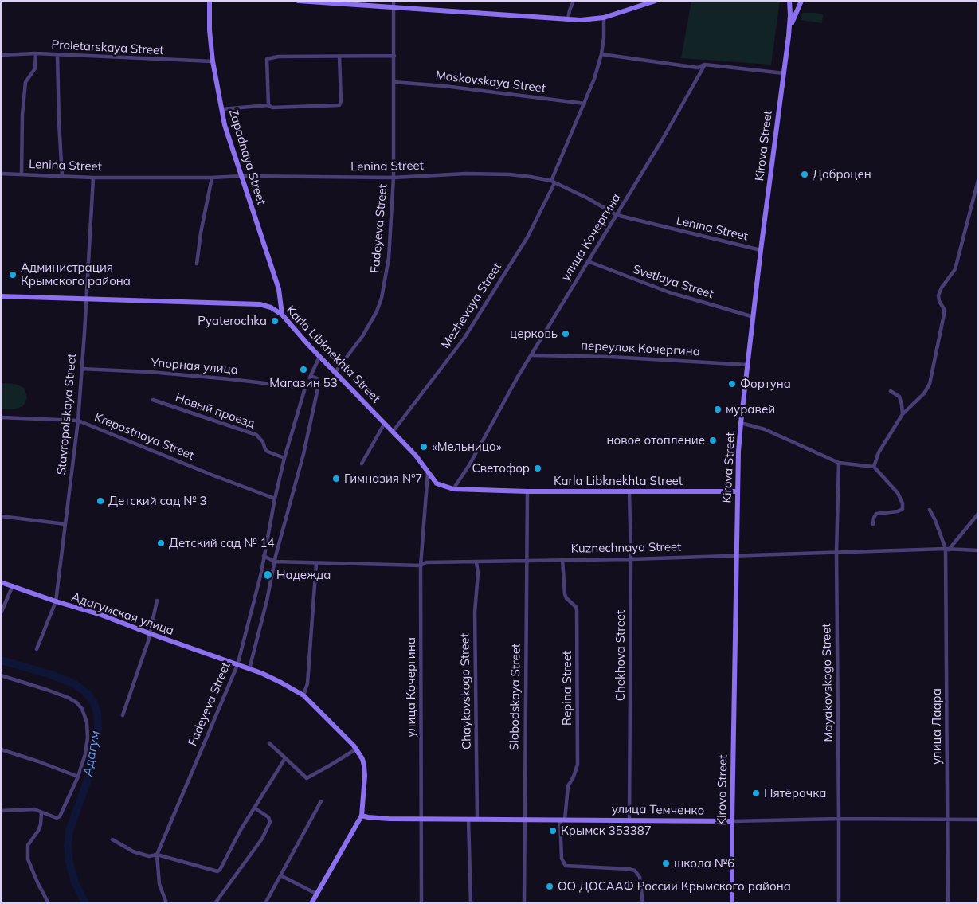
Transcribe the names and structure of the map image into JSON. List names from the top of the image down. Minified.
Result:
{"streets":{"main road":["Kirova Street","Zapadnaya Street","Karla Libknekhta Street","Адагумская улица","улица Темченко"],"street":["Proletarskaya Street","Moskovskaya Street","Lenina Street","Fadeyeva Street","улица Кочергина","Svetlaya Street","Mezhevaya Street","переулок Кочергина","Упорная улица","Новый проезд","Stavropolskaya Street","Krepostnaya Street","Kuznechnaya Street","Chekhova Street","Mayakovskogo Street","Repina Street","Chaykovskogo Street","Slobodskaya Street","улица Лаара"]},"crossings":[["Proletarskaya Street","Zapadnaya Street"],["Moskovskaya Street","Fadeyeva Street"],["Moskovskaya Street","Mezhevaya Street"],["Kirova Street","Lenina Street"],["Kirova Street","Svetlaya Street"],["Kirova Street","переулок Кочергина"],["Kirova Street","Karla Libknekhta Street"],["Kirova Street","Kuznechnaya Street"],["Kirova Street","улица Темченко"],["Zapadnaya Street","Lenina Street"],["Zapadnaya Street","Karla Libknekhta Street"],["Lenina Street","Fadeyeva Street"],["Lenina Street","улица Кочергина"],["Lenina Street","Mezhevaya Street"],["Lenina Street","Stavropolskaya Street"],["Fadeyeva Street","Karla Libknekhta Street"],["Fadeyeva Street","Упорная улица"],["Fadeyeva Street","Новый проезд"],["Fadeyeva Street","Krepostnaya Street"],["Fadeyeva Street","Kuznechnaya Street"],["Fadeyeva Street","Адагумская улица"],["улица Кочергина","Svetlaya Street"],["улица Кочергина","переулок Кочергина"],["улица Кочергина","Karla Libknekhta Street"],["улица Кочергина","Kuznechnaya Street"],["улица Кочергина","улица Темченко"],["Mezhevaya Street","Karla Libknekhta Street"],["Karla Libknekhta Street","Stavropolskaya Street"],["Karla Libknekhta Street","Chekhova Street"],["Karla Libknekhta Street","Slobodskaya Street"],["Упорная улица","Stavropolskaya Street"],["Stavropolskaya Street","Krepostnaya Street"],["Stavropolskaya Street","Адагумская улица"],["Kuznechnaya Street","Chekhova Street"],["Kuznechnaya Street","Mayakovskogo Street"],["Kuznechnaya Street","Repina Street"],["Kuznechnaya Street","Chaykovskogo Street"],["Kuznechnaya Street","Slobodskaya Street"],["Kuznechnaya Street","улица Лаара"],["Chekhova Street","улица Темченко"],["Mayakovskogo Street","улица Темченко"],["Repina Street","улица Темченко"],["Chaykovskogo Street","улица Темченко"],["Slobodskaya Street","улица Темченко"],["улица Лаара","улица Темченко"]],"water":["Адагум"],"places":["Доброцен","Администрация Крымского района","Pyaterochka","церковь","Магазин 53","Фортуна","муравей","новое отопление","«Мельница»","Светофор","Гимназия №7","Детский сад № 3","Детский сад № 14","Надежда","Пятёрочка","Крымск 353387","школа №6","ОО ДОСААФ России Крымского района"]}
